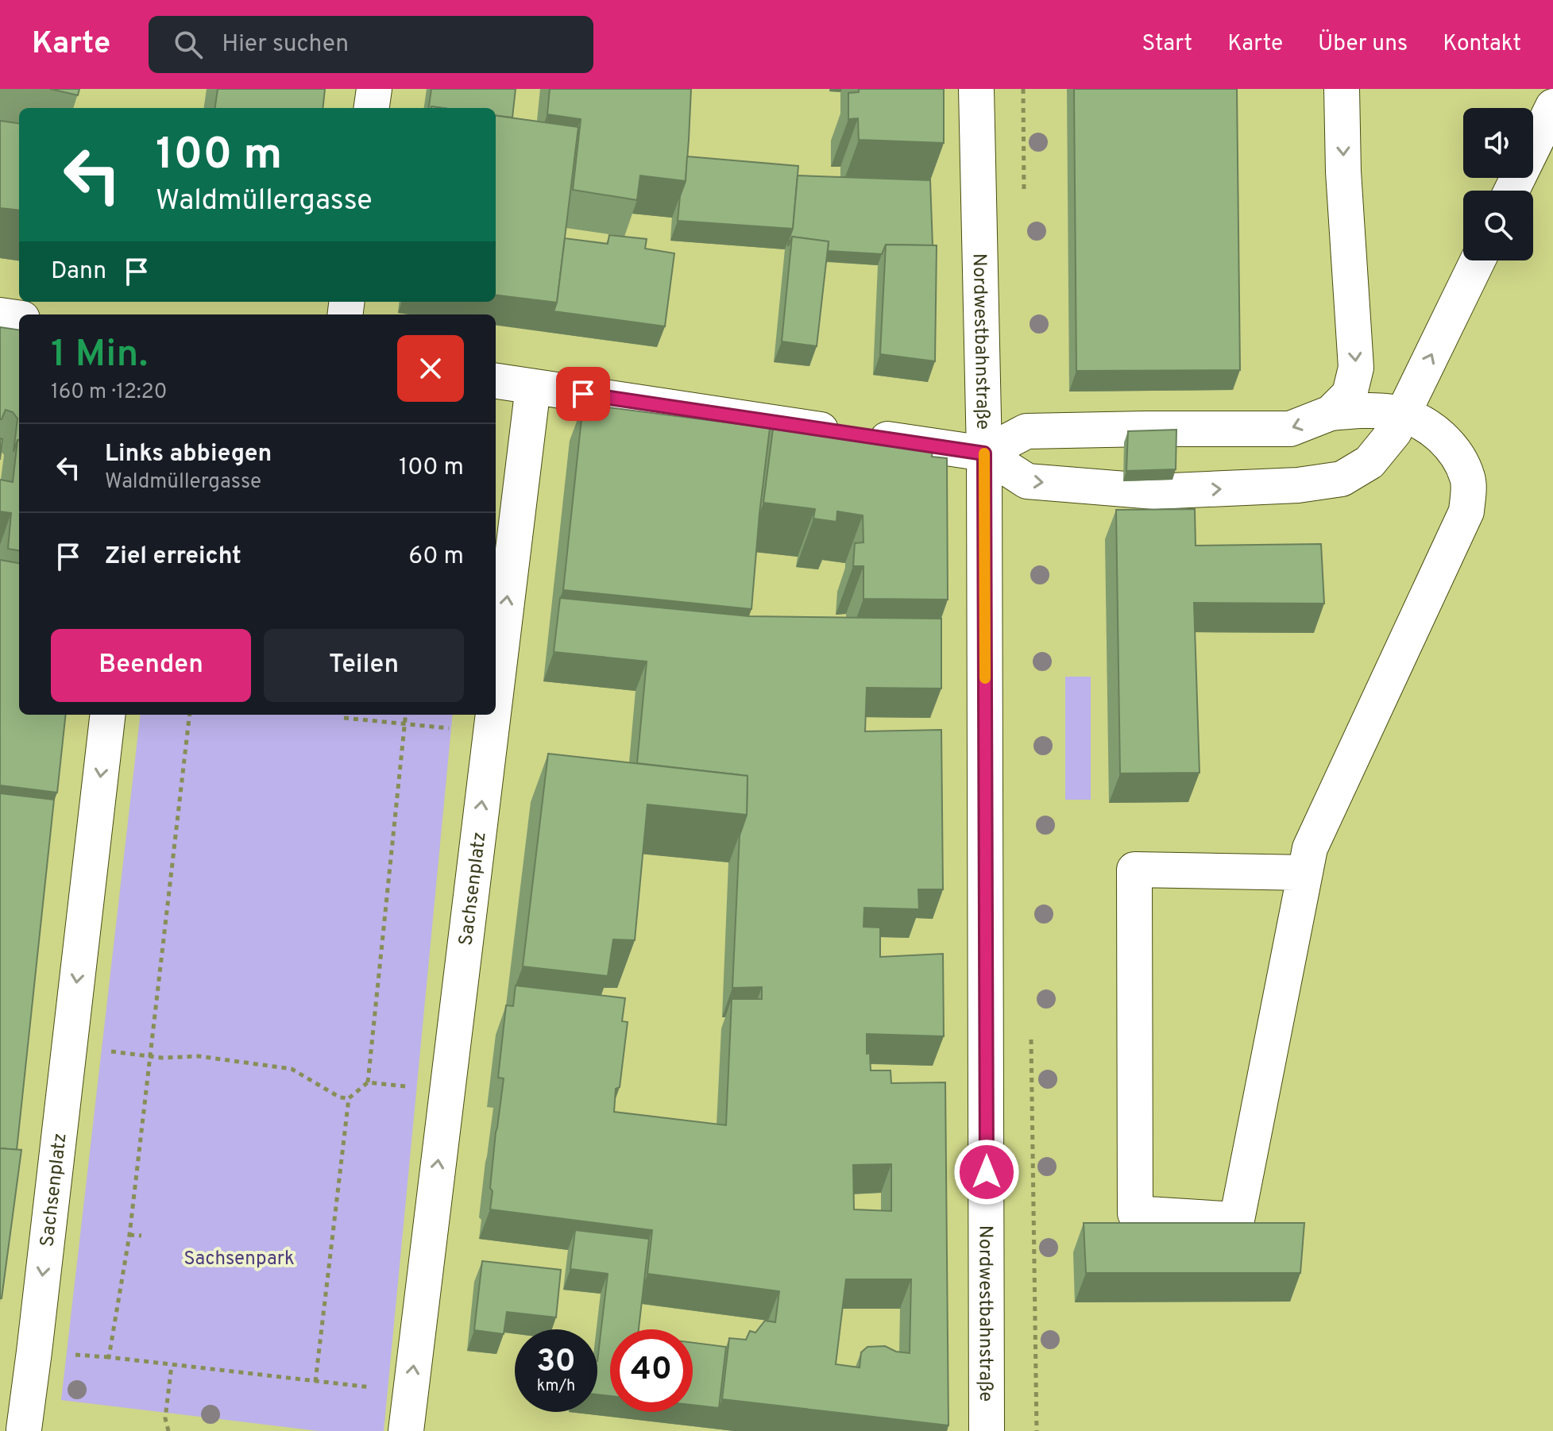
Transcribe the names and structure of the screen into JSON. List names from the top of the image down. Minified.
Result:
{"streets":{"street":["Nordwestbahnstraße","Sachsenplatz"]},"parks":["Sachsenpark"],"page":{"header":"Karte","search":"Hier suchen","nav":["Start","Karte","Über uns","Kontakt"],"turn":["100 m","Waldmüllergasse"],"then":"Dann","heading":["1 Min.","160 m · 12:20"],"list":[{"name":"Links abbiegen","note":"Waldmüllergasse","value":"100 m"},{"name":"Ziel erreicht","value":"60 m"}],"buttons":["Beenden","Teilen"],"speed":"30 km/h","limit":"40"}}
